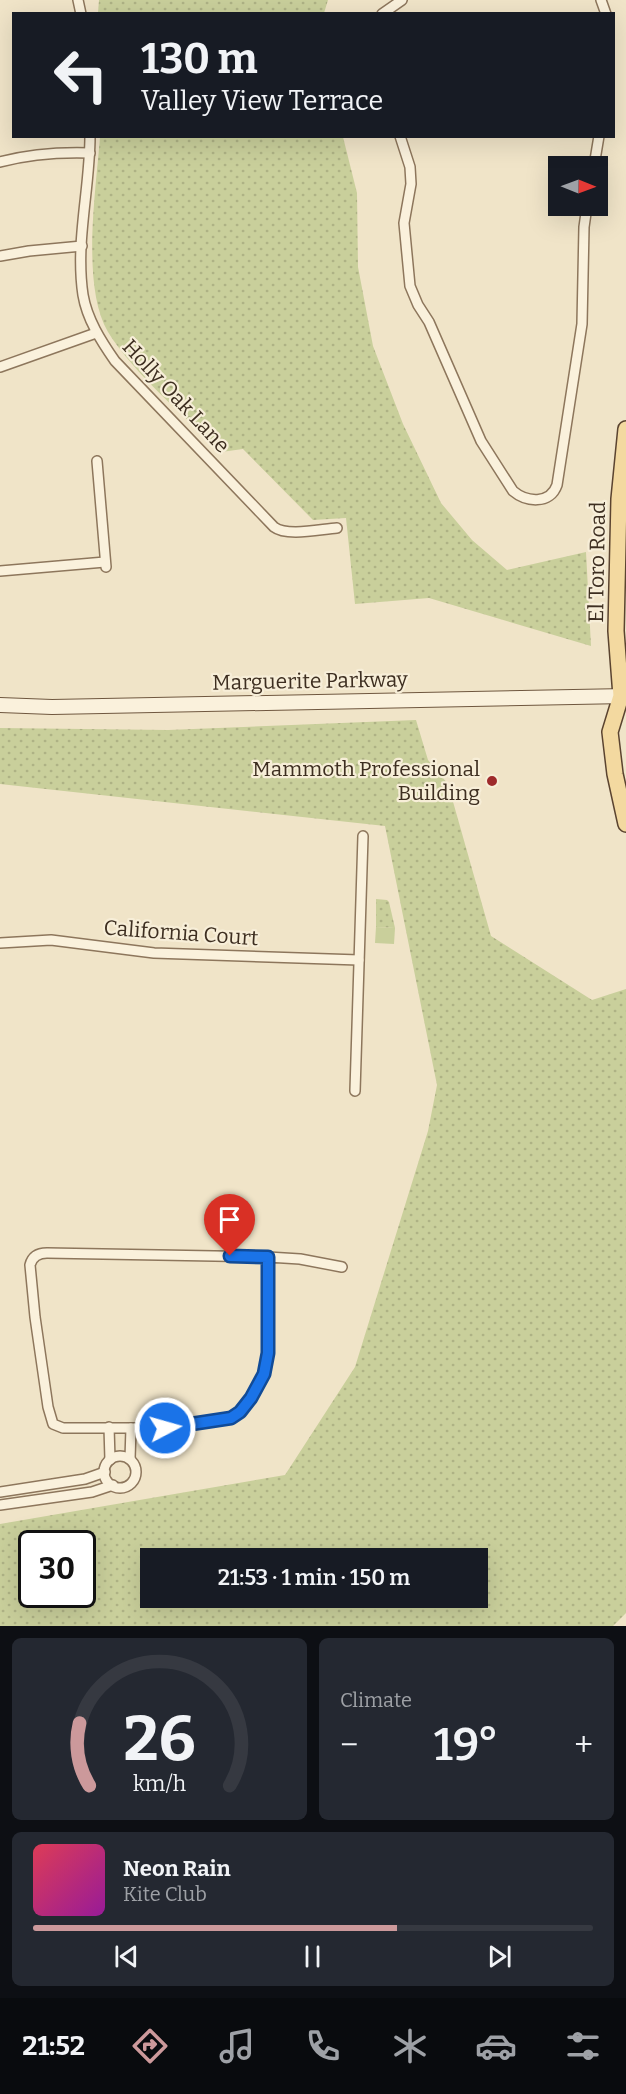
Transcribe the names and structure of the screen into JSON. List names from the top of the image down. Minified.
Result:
{"streets":{"main road":["El Toro Road","Marguerite Parkway"],"street":["Holly Oak Lane","California Court"]},"crossings":[["El Toro Road","Marguerite Parkway"]],"places":["Mammoth Professional Building"],"north":"right","page":{"turn":["130 m","Valley View Terrace"],"limit":"30","trip":"21:53 · 1 min · 150 m","tile":"Climate","heat":["−","19°","+"],"song":["Neon Rain","Kite Club"],"tabs":"21:52","gauge":["26","km/h"]}}
